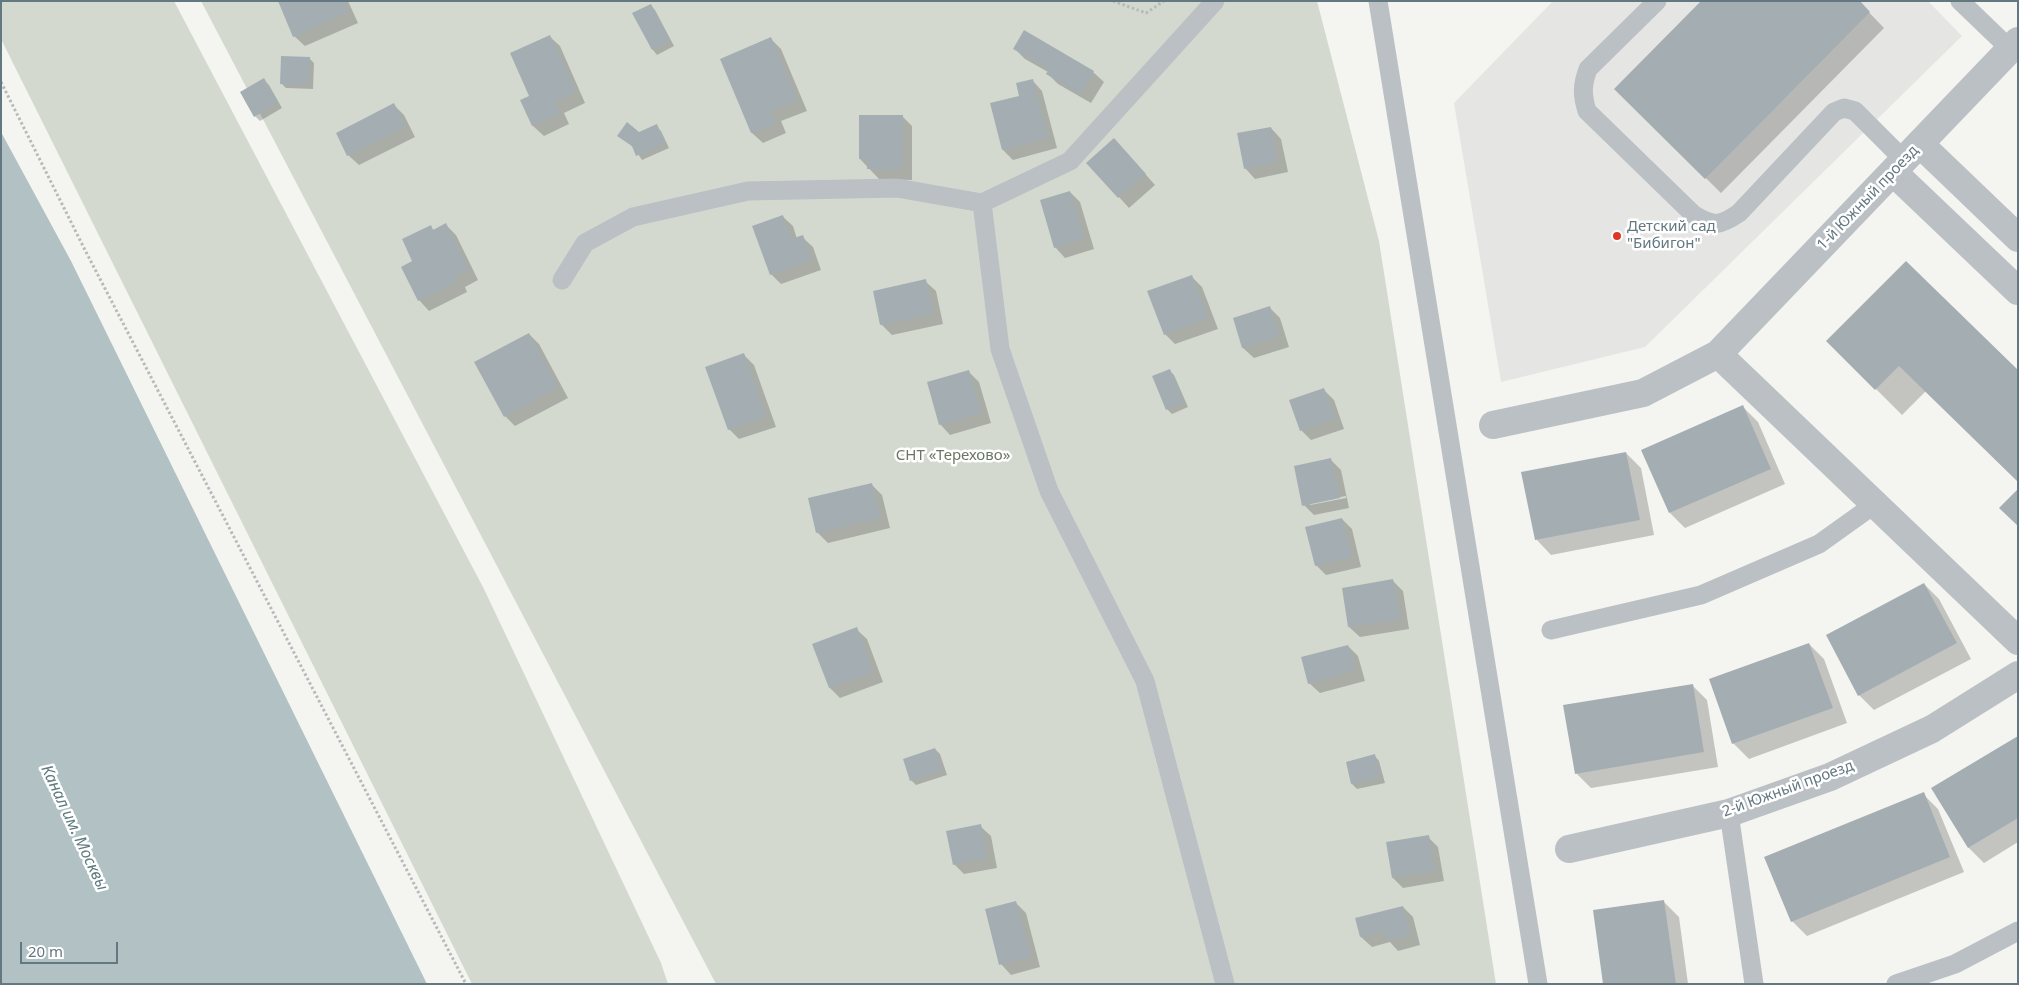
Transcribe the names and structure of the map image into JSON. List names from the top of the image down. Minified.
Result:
{"streets":{"street":["1-й Южный проезд","2-й Южный проезд"]},"water":["Канал им. Москвы"],"parks":["СНТ «Терехово»"],"places":["Детский сад \"Бибигон\""],"scale_bar":"20 m"}
